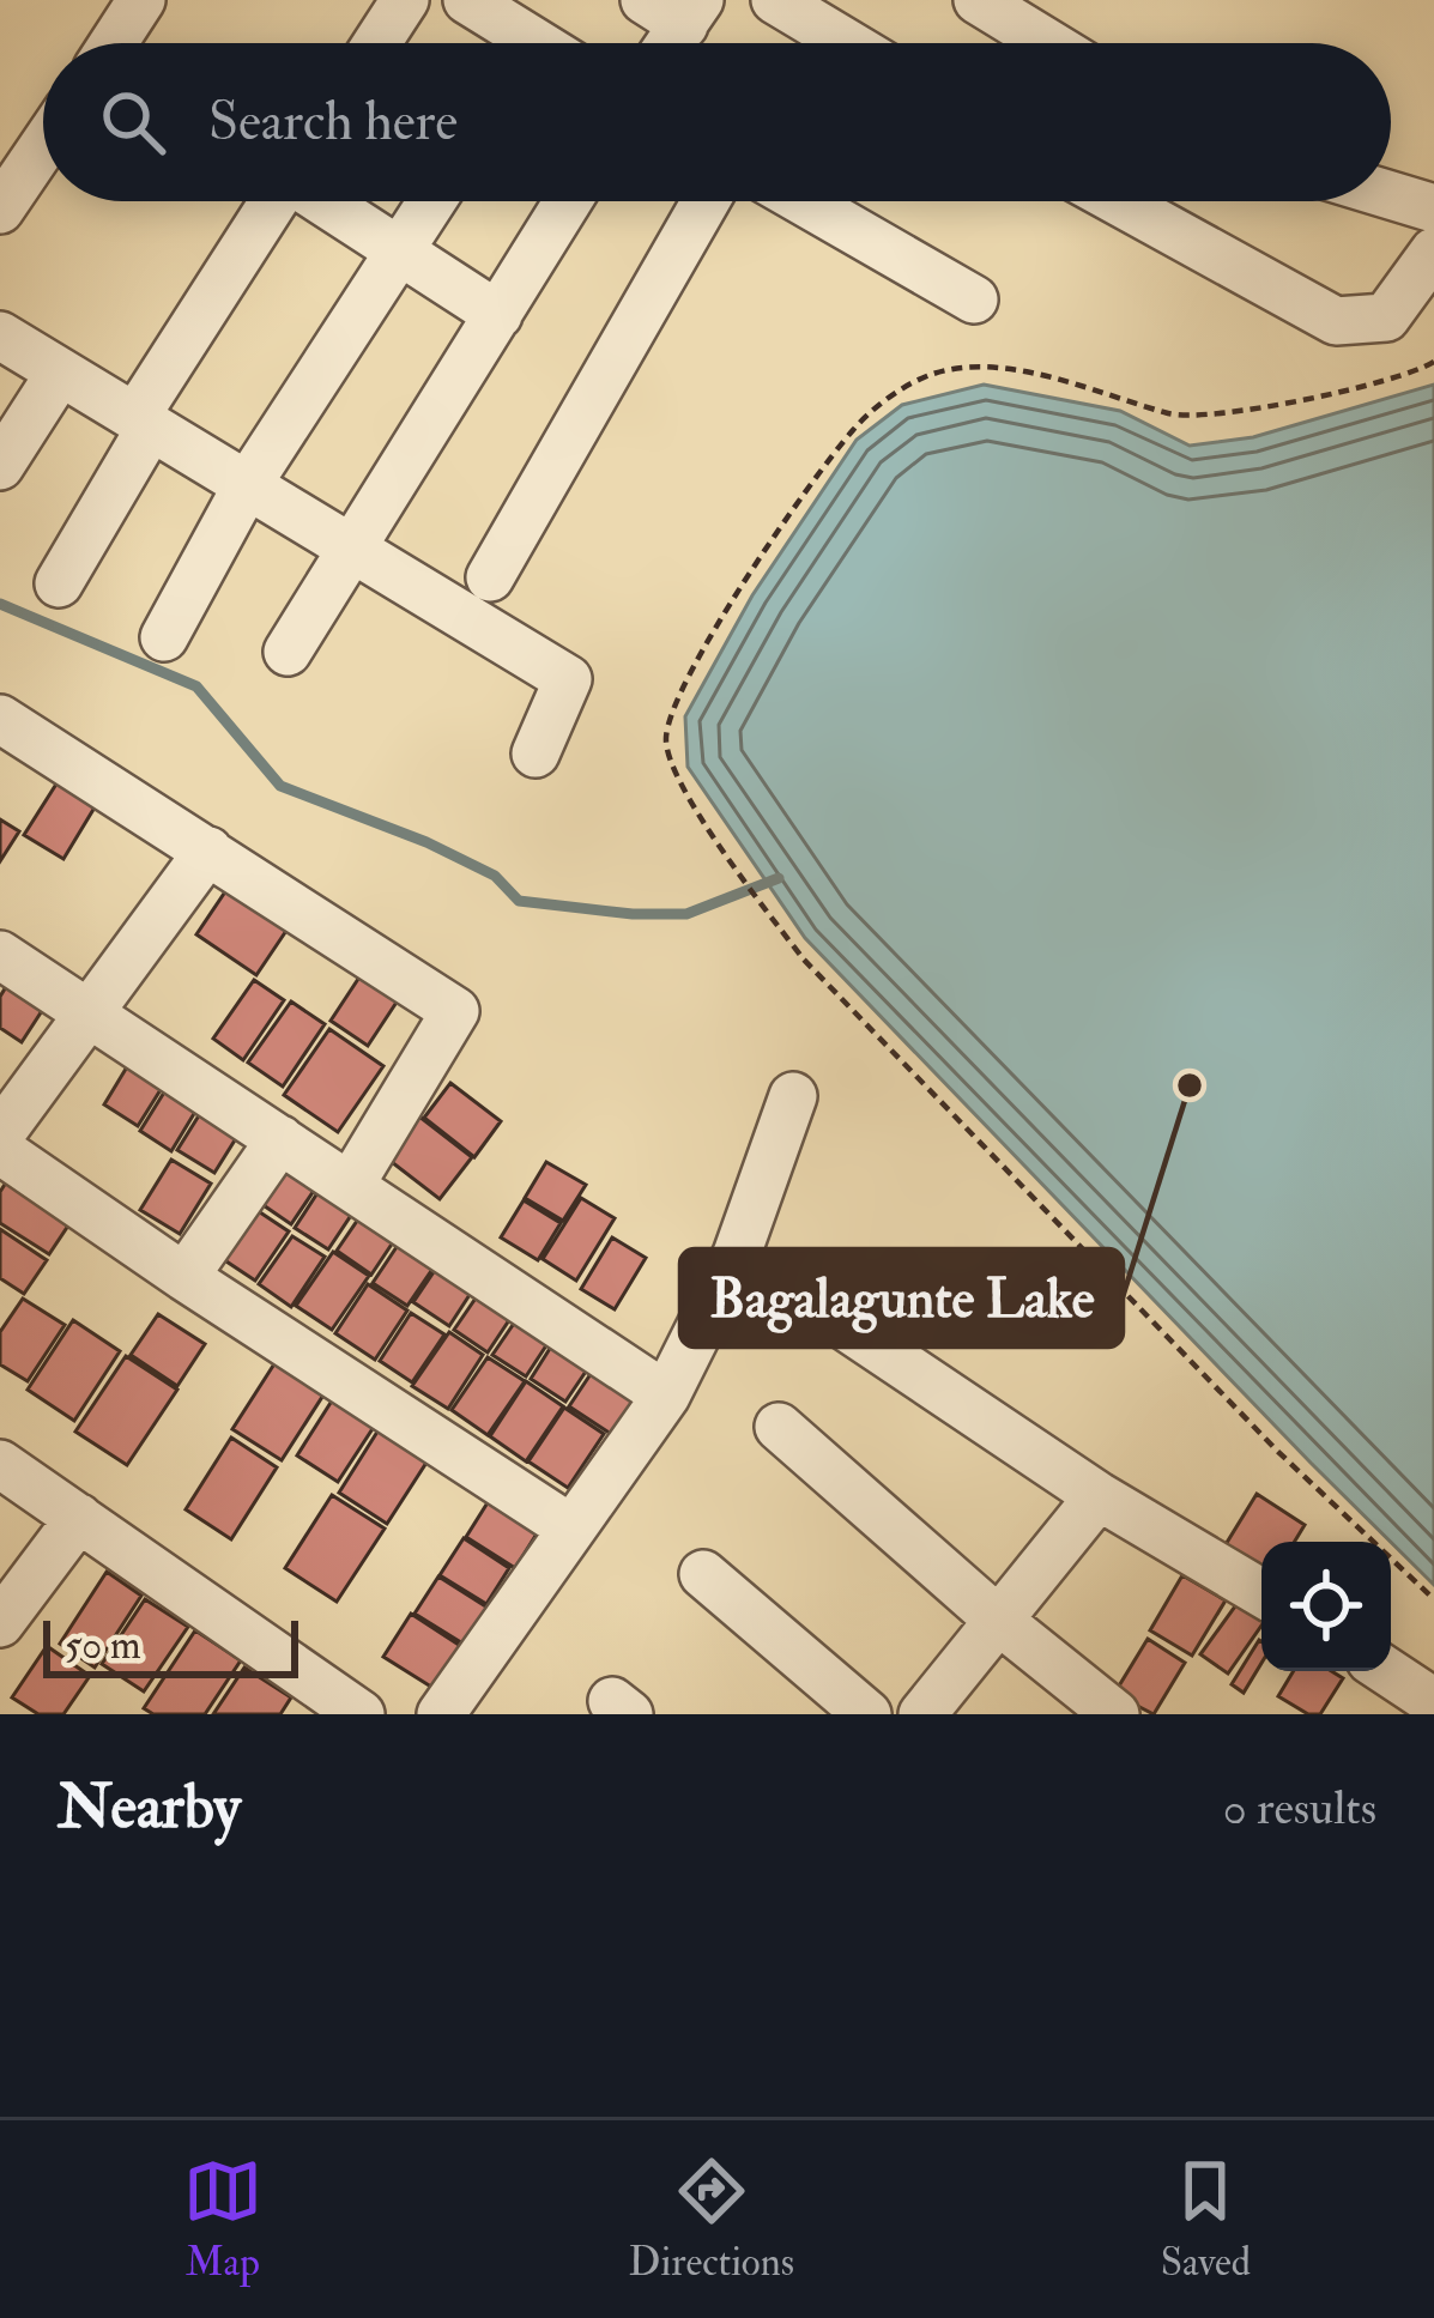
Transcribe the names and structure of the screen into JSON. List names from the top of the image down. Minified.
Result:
{"places":["Bagalagunte Lake"],"scale_bar":"50 m","page":{"search":"Search here","scale":"50 m","heading":["Nearby","0 results"],"nav":["Map","Directions","Saved"]}}
